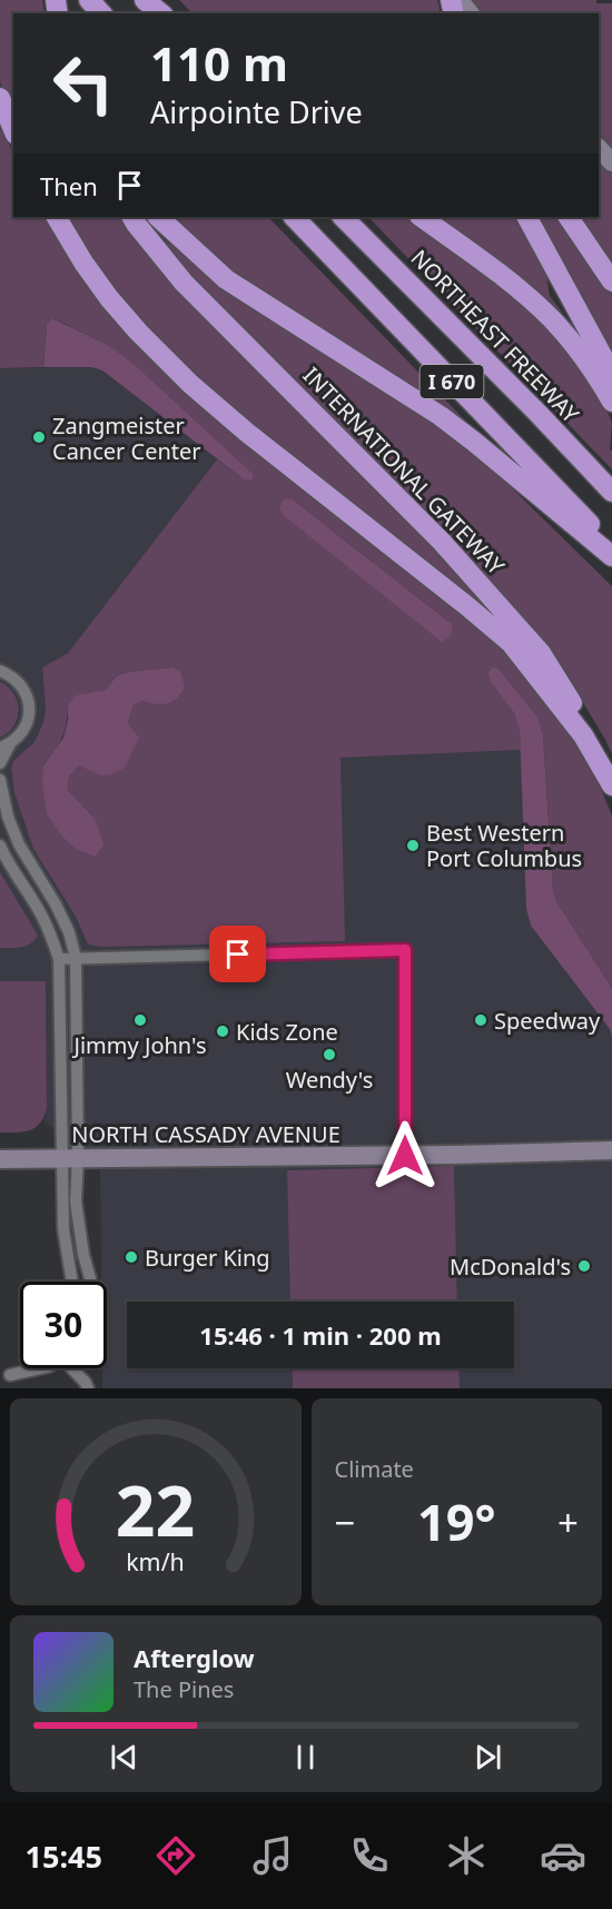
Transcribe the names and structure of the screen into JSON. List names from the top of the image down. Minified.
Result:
{"streets":{"highway":["NORTHEAST FREEWAY","I 670","INTERNATIONAL GATEWAY"],"main road":["NORTH CASSADY AVENUE"]},"places":["Zangmeister Cancer Center","Best Western Port Columbus","Jimmy John's","Speedway","Kids Zone","Wendy's","Burger King","McDonald's"],"page":{"turn":["110 m","Airpointe Drive"],"then":"Then","limit":"30","trip":"15:46 · 1 min · 200 m","tile":"Climate","heat":["−","19°","+"],"song":["Afterglow","The Pines"],"tabs":"15:45","gauge":["22","km/h"]}}
